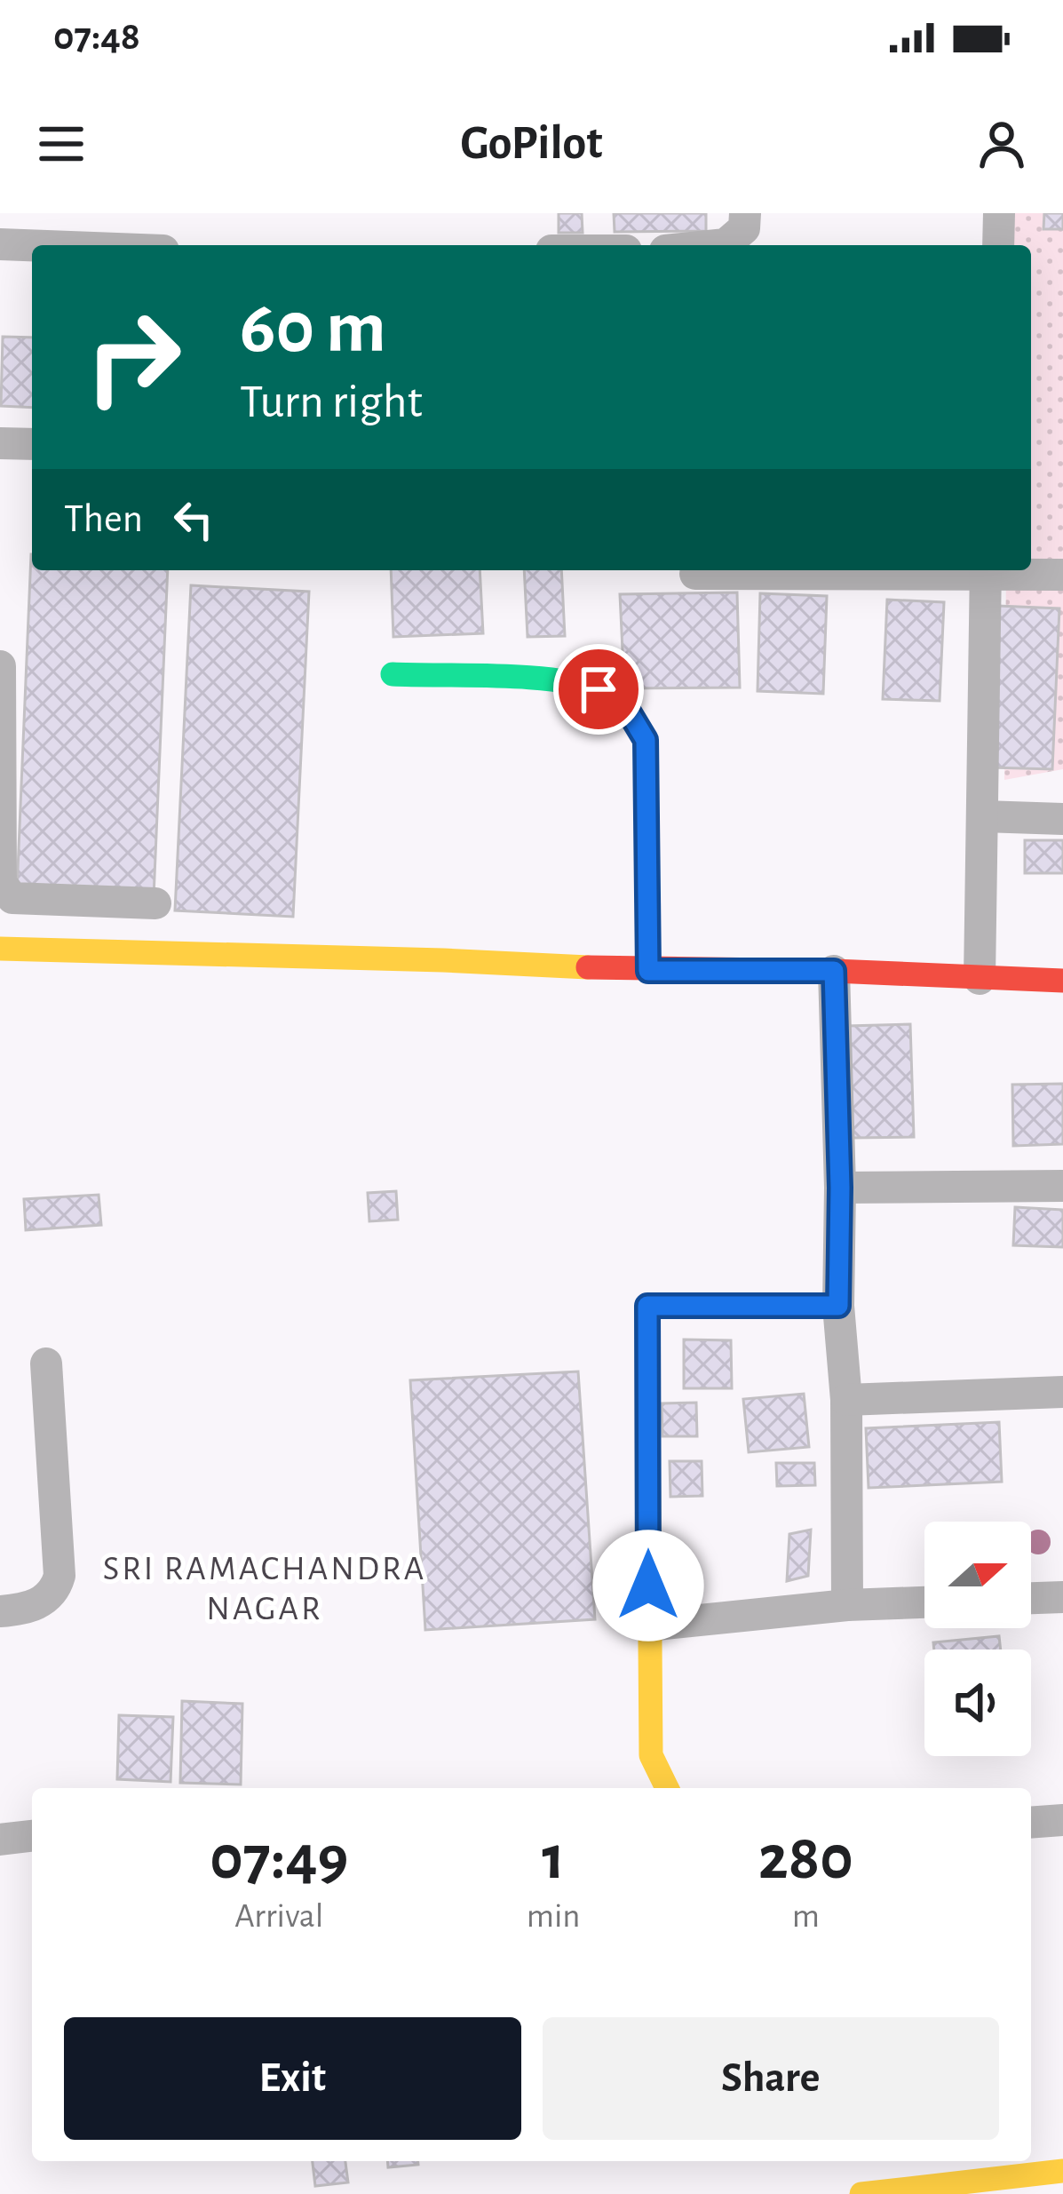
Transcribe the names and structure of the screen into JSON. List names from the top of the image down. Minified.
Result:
{"districts":["SRI RAMACHANDRA NAGAR"],"north":"right","page":{"status":"07:48","header":"GoPilot","turn":["60 m","Turn right"],"then":"Then","eta":["07:49","Arrival","1","min","280","m"],"buttons":["Exit","Share"]}}
